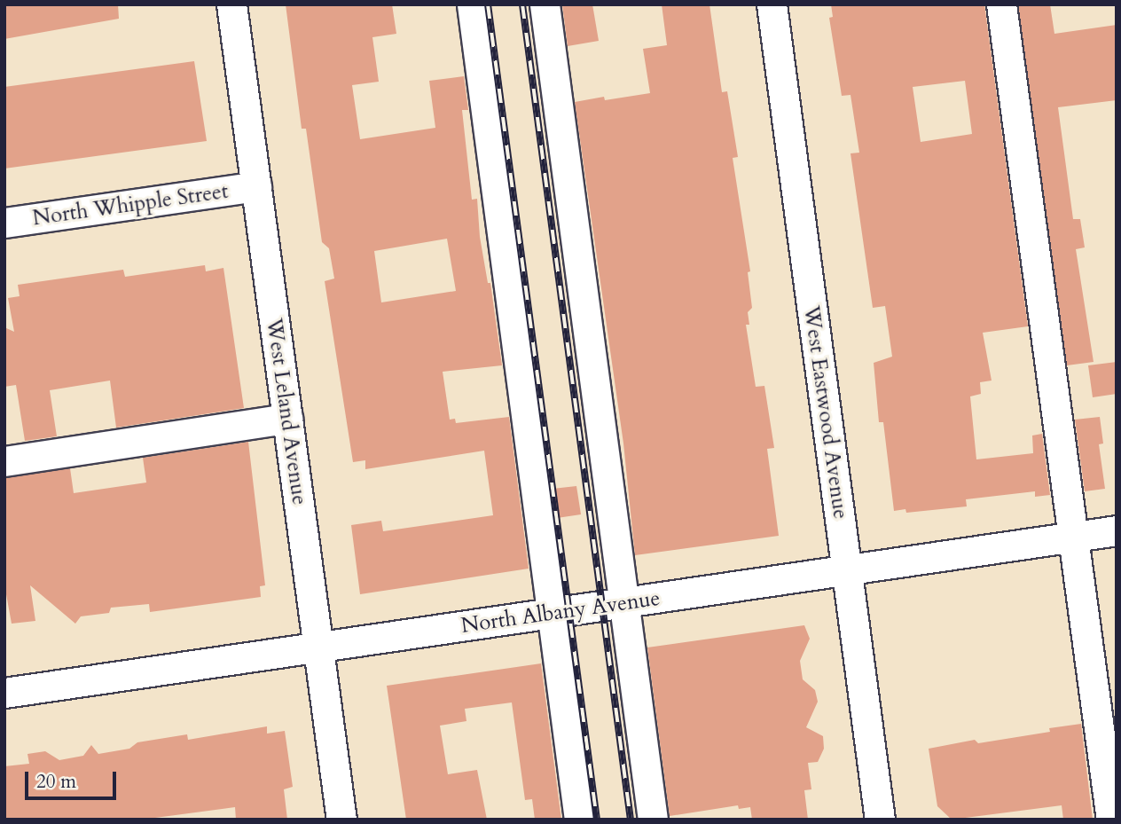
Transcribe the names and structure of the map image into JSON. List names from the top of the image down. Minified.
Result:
{"streets":{"street":["North Whipple Street","West Leland Avenue","West Eastwood Avenue","North Albany Avenue"]},"crossings":[["North Whipple Street","West Leland Avenue"],["West Leland Avenue","North Albany Avenue"],["West Eastwood Avenue","North Albany Avenue"]],"scale_bar":"20 m"}
